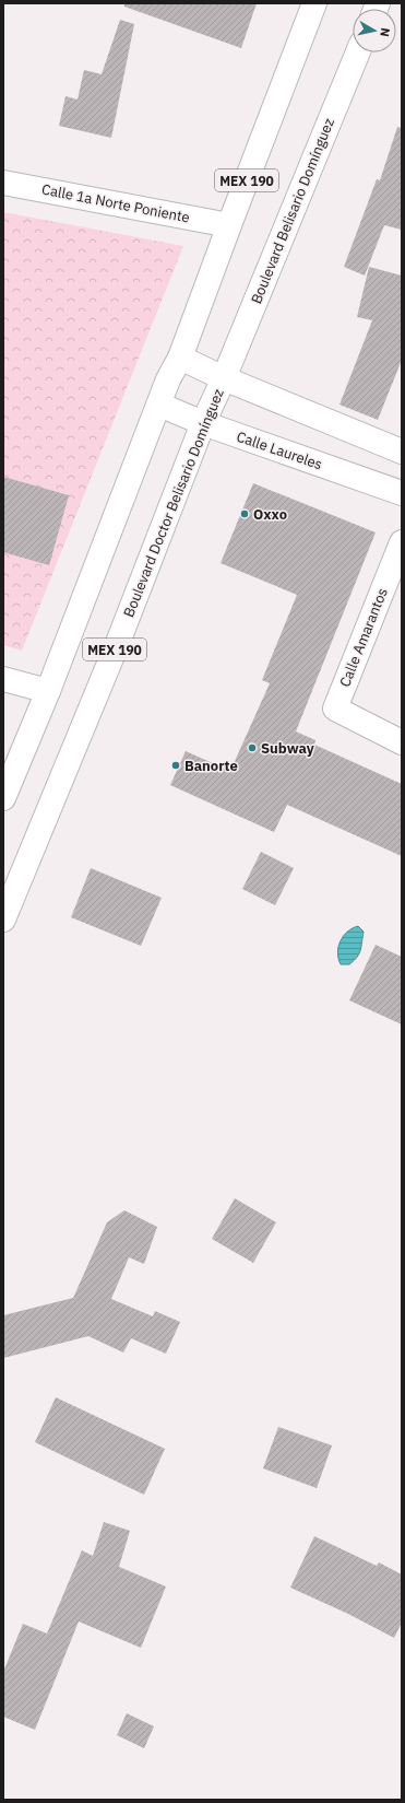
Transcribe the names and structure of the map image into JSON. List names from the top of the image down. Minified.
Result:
{"streets":{"main road":["MEX 190","Calle 1a Norte Poniente","Boulevard Belisario Domínguez","Calle Laureles","Boulevard Doctor Belisario Domínguez","Calle Amarantos"]},"crossings":[["MEX 190","Calle 1a Norte Poniente"],["MEX 190","Calle Laureles"],["Boulevard Belisario Domínguez","Boulevard Doctor Belisario Domínguez"],["Calle Laureles","Boulevard Doctor Belisario Domínguez"]],"places":["Oxxo","Subway","Banorte"],"north":"right"}
